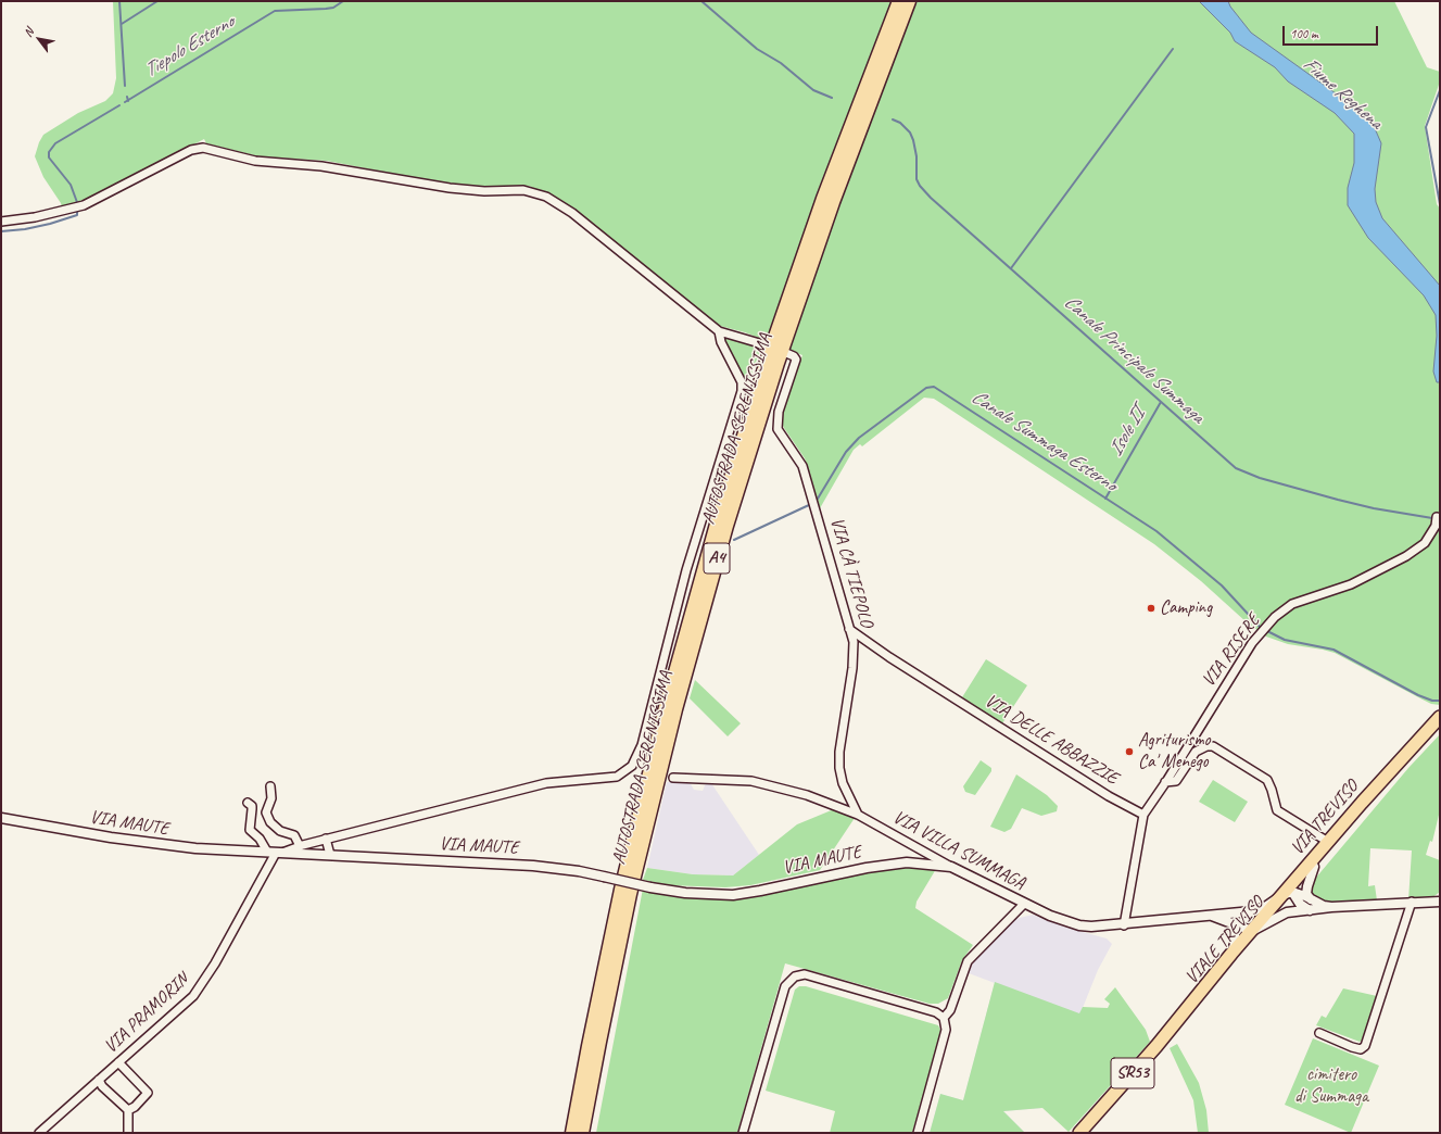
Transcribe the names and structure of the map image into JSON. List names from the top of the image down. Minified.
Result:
{"streets":{"highway":["AUTOSTRADA SERENISSIMA","A4"],"main road":["VIA TREVISO","VIALE TREVISO","SR53"],"street":["VIA CÀ TIEPOLO","VIA RISERE","VIA DELLE ABBAZZIE","VIA MAUTE","VIA VILLA SUMMAGA","VIA PRAMORIN"]},"crossings":[["VIA CÀ TIEPOLO","VIA DELLE ABBAZZIE"],["VIA CÀ TIEPOLO","VIA VILLA SUMMAGA"],["VIA RISERE","VIA DELLE ABBAZZIE"],["VIA RISERE","VIA TREVISO"],["VIA TREVISO","VIA VILLA SUMMAGA"],["VIA TREVISO","VIALE TREVISO"],["VIA MAUTE","VIA VILLA SUMMAGA"],["VIA MAUTE","VIA PRAMORIN"],["VIA VILLA SUMMAGA","VIALE TREVISO"]],"water":["Tiepolo Esterno","Fiume Reghena","Canale Principale Summaga","Isole II","Canale Summaga Esterno"],"parks":["cimitero di Summaga"],"places":["Camping","Agriturismo Ca' Menego"],"scale_bar":"100 m","north":"top left"}
